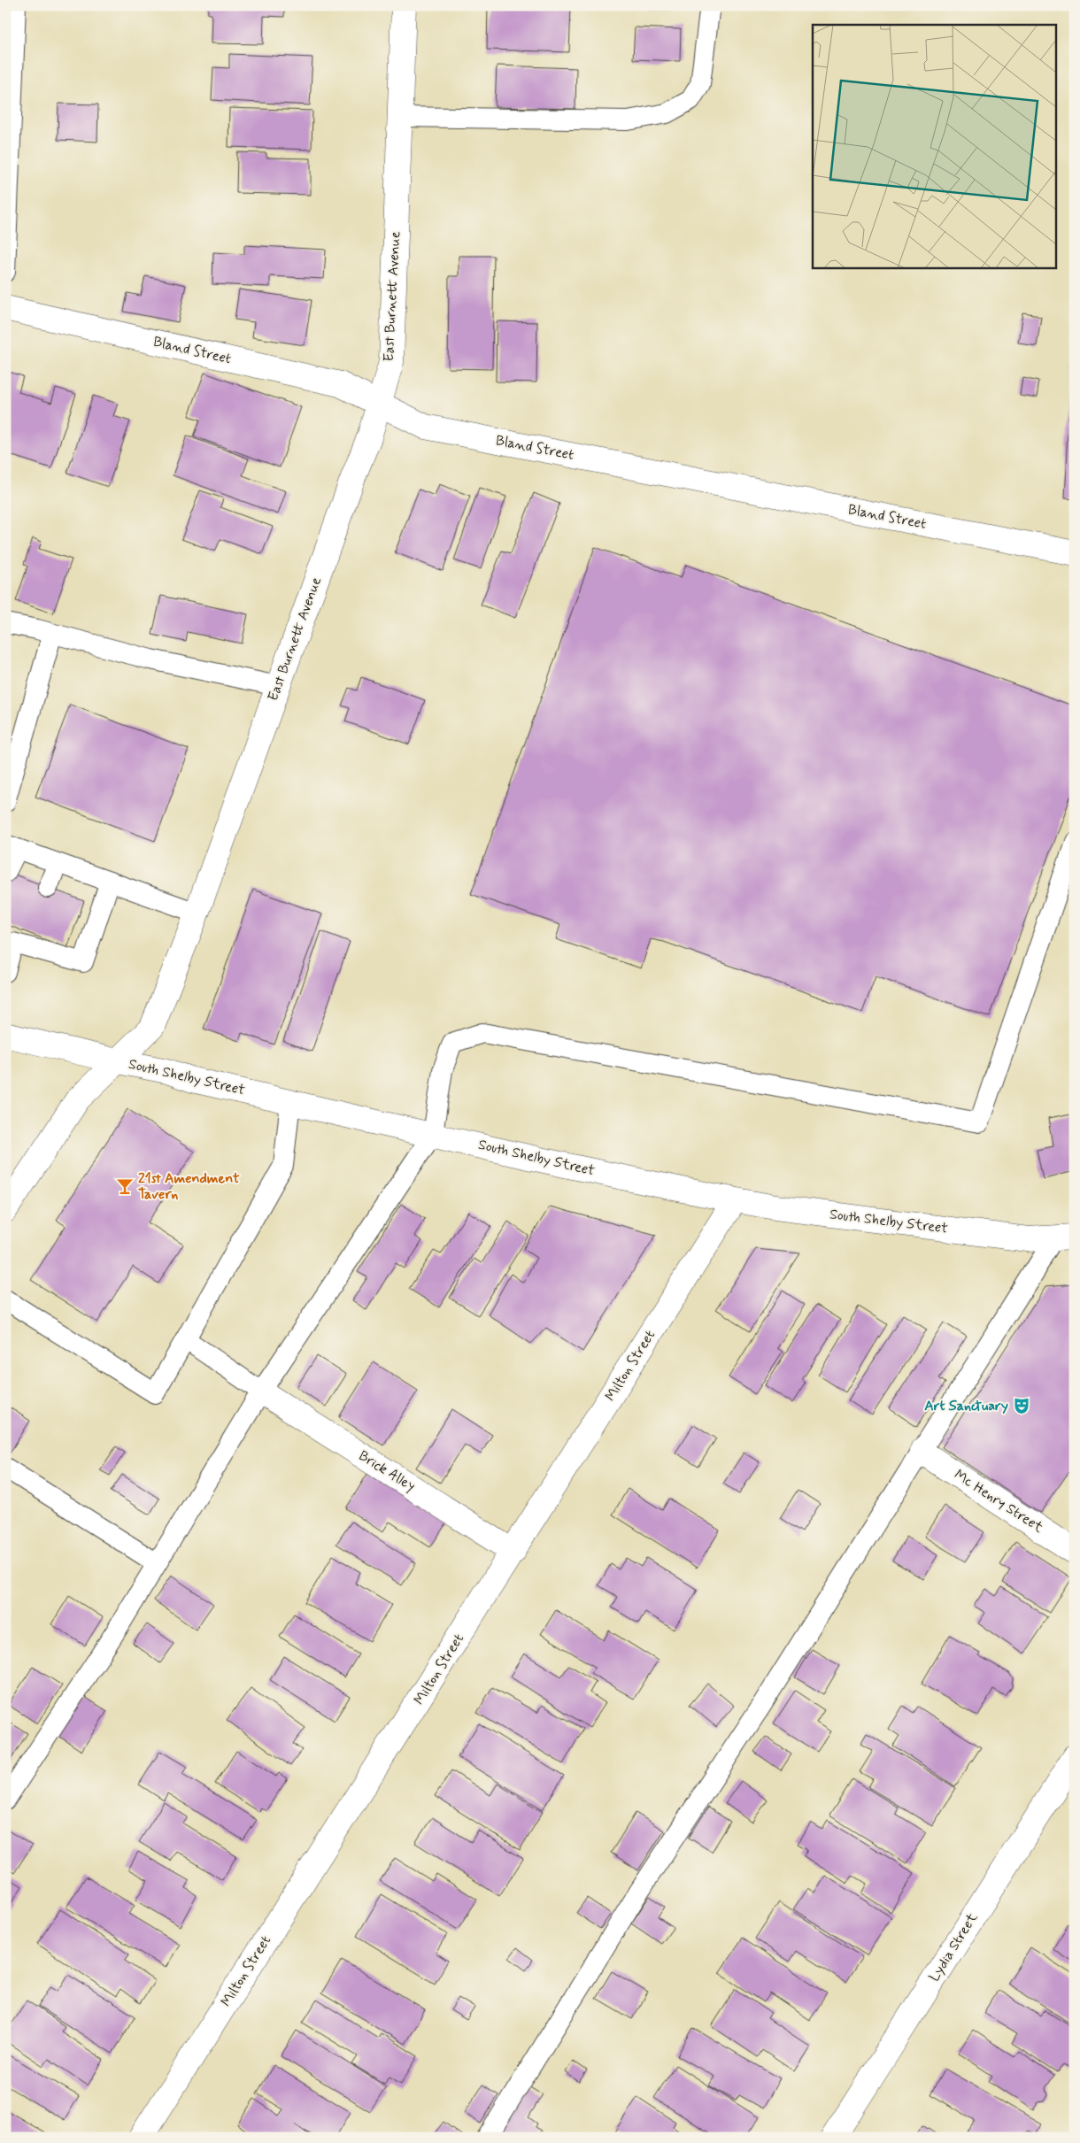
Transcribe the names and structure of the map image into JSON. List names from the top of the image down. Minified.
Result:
{"streets":{"street":["East Burnett Avenue","Bland Street","South Shelby Street","Milton Street","Brick Alley","Mc Henry Street","Lydia Street"]},"crossings":[["East Burnett Avenue","Bland Street"],["East Burnett Avenue","South Shelby Street"],["South Shelby Street","Milton Street"],["Milton Street","Brick Alley"]],"places":{"bar":["21st Amendment Tavern"],"theatre":["Art Sanctuary"]}}
